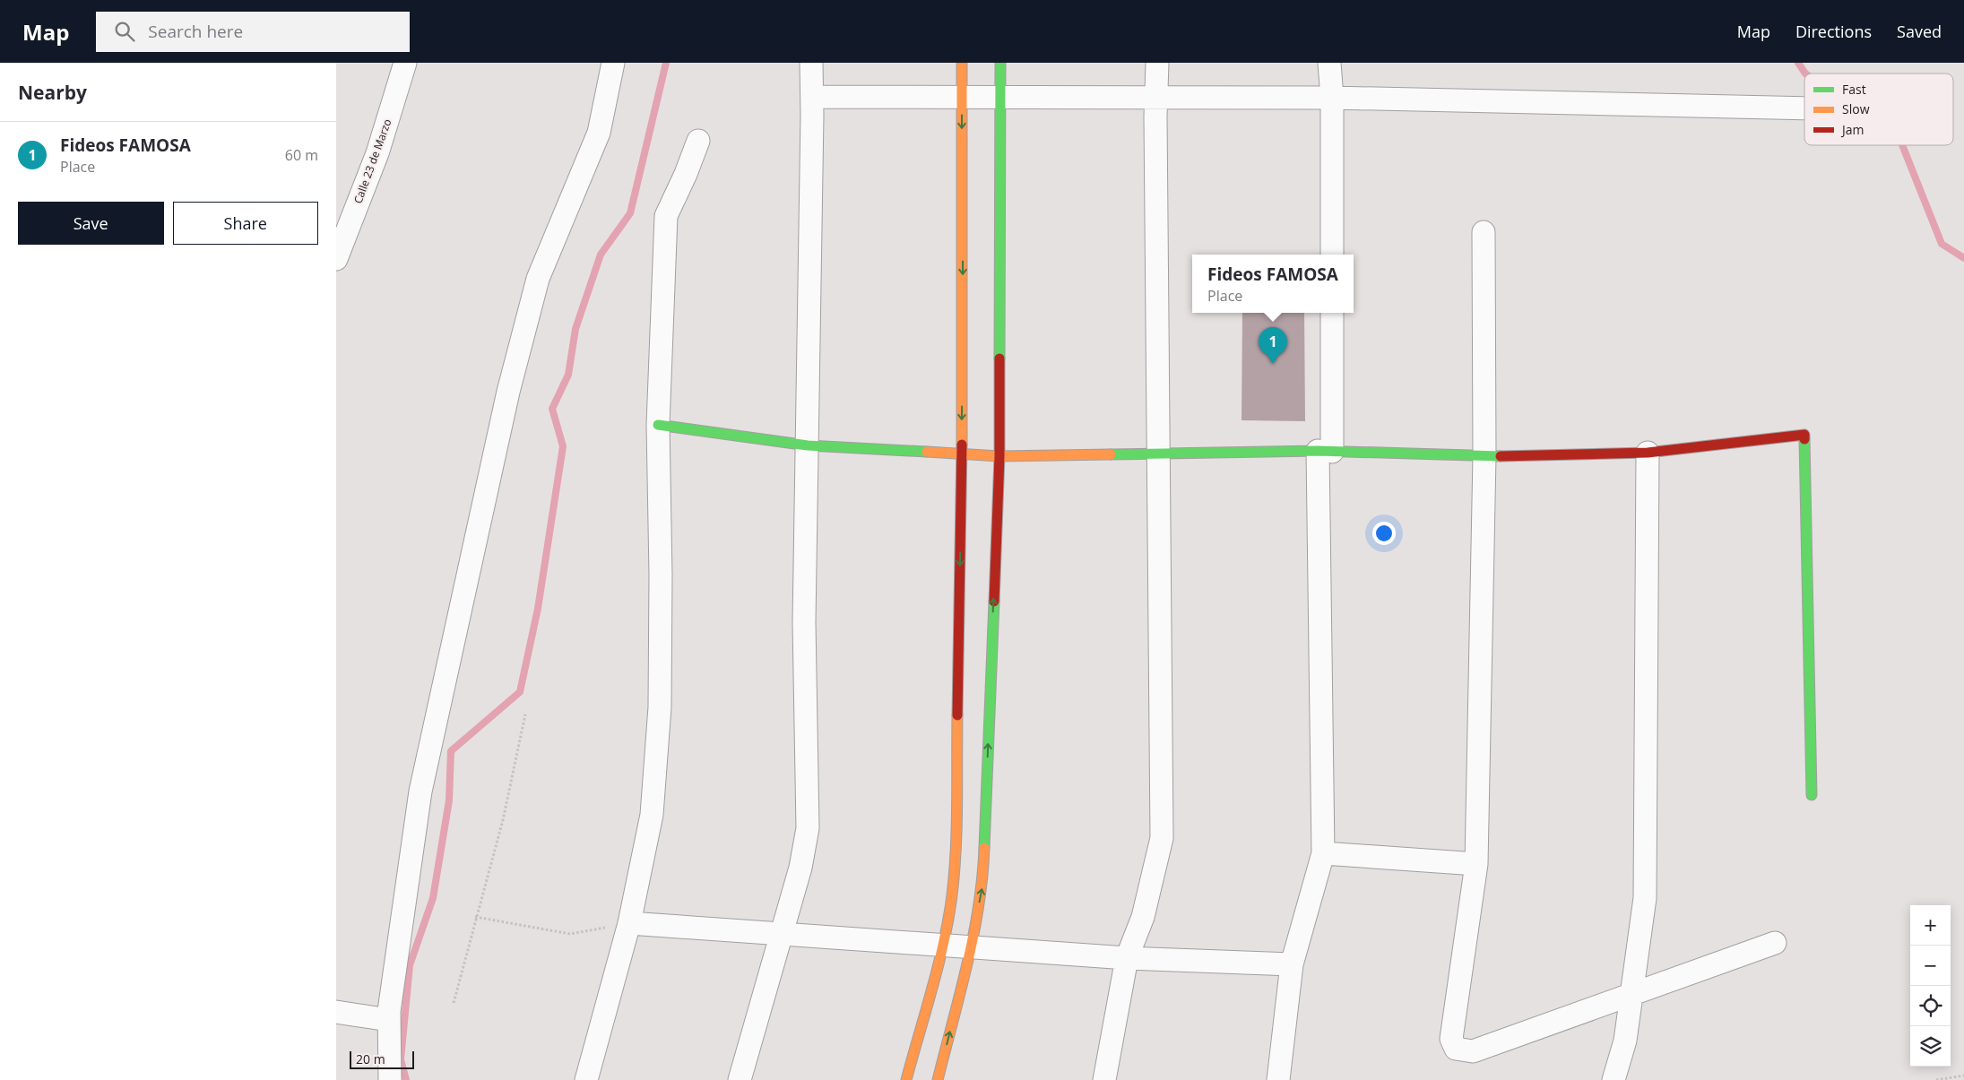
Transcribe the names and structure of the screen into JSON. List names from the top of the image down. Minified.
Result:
{"streets":{"street":["Calle 23 de Marzo"]},"legend":["Fast","Slow","Jam"],"scale_bar":"20 m","page":{"header":"Map","search":"Search here","nav":["Map","Directions","Saved"],"heading":"Nearby","list":[{"mark":"1","name":"Fideos FAMOSA","note":"Place","value":"60 m"}],"buttons":["Save","Share"],"popup":["Fideos FAMOSA","Place"],"pins":"1","map_buttons":["+","−"],"scale":"20 m"}}
